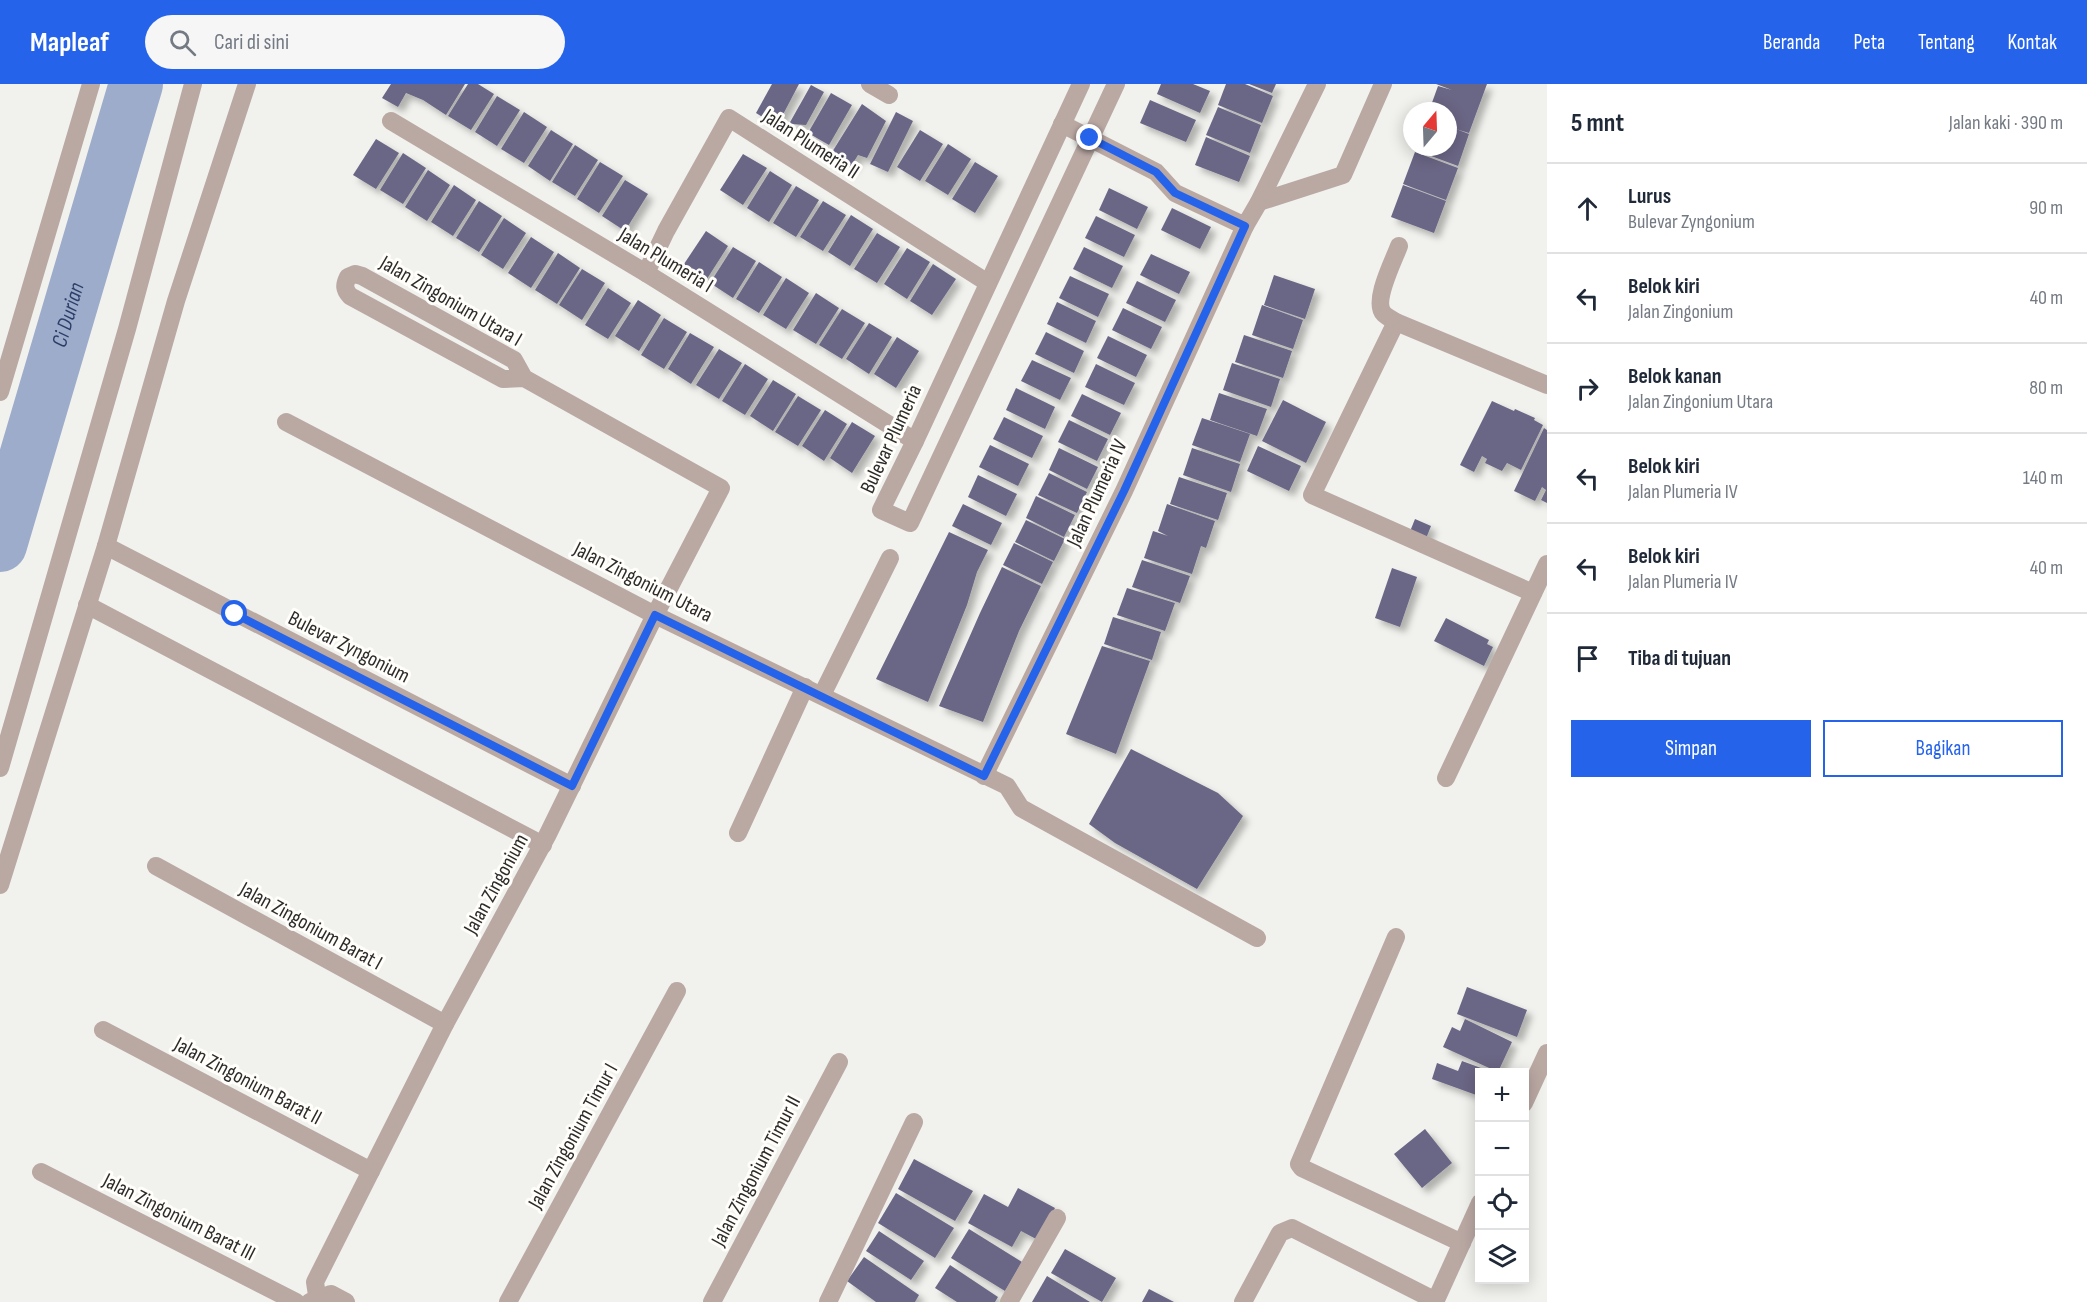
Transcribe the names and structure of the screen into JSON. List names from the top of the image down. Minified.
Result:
{"streets":{"street":["Jalan Plumeria II","Jalan Plumeria I","Jalan Zingonium Utara I","Bulevar Plumeria","Jalan Plumeria IV","Jalan Zingonium Utara","Bulevar Zyngonium","Jalan Zingonium","Jalan Zingonium Barat I","Jalan Zingonium Barat II","Jalan Zingonium Timur I","Jalan Zingonium Timur II","Jalan Zingonium Barat III"]},"crossings":[["Jalan Plumeria II","Jalan Plumeria I"],["Jalan Plumeria II","Bulevar Plumeria"],["Jalan Plumeria I","Bulevar Plumeria"],["Jalan Zingonium Utara I","Jalan Zingonium"],["Jalan Plumeria IV","Jalan Zingonium Utara"],["Jalan Zingonium Utara","Jalan Zingonium"],["Bulevar Zyngonium","Jalan Zingonium"],["Jalan Zingonium","Jalan Zingonium Barat I"],["Jalan Zingonium","Jalan Zingonium Barat II"]],"water":["Ci Durian"],"north":"top","page":{"header":"Mapleaf","search":"Cari di sini","nav":["Beranda","Peta","Tentang","Kontak"],"heading":["5 mnt","Jalan kaki · 390 m"],"list":[["Lurus","Bulevar Zyngonium","90 m"],["Belok kiri","Jalan Zingonium","40 m"],["Belok kanan","Jalan Zingonium Utara","80 m"],["Belok kiri","Jalan Plumeria IV","140 m"],["Belok kiri","Jalan Plumeria IV","40 m"],"Tiba di tujuan"],"buttons":["Simpan","Bagikan"],"map_buttons":["+","−"]}}
